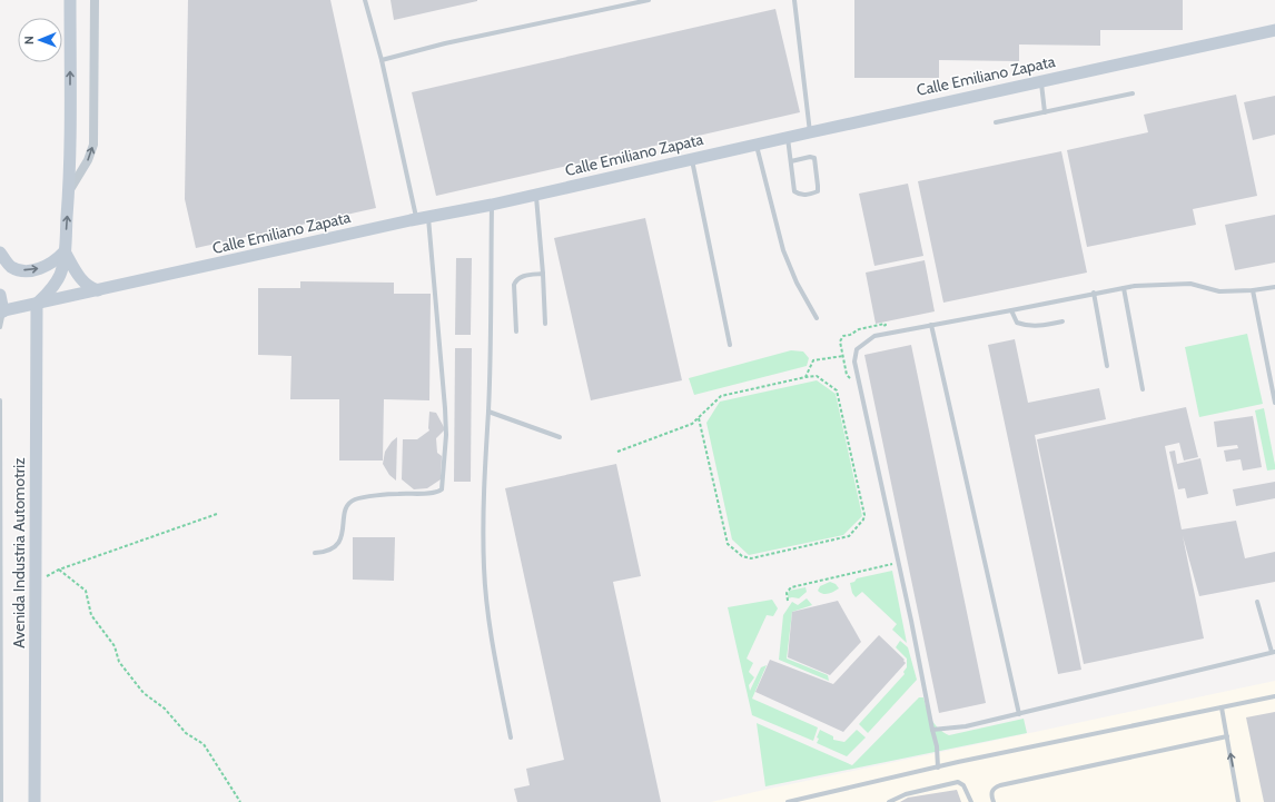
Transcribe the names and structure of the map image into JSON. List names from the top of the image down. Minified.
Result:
{"streets":{"street":["Calle Emiliano Zapata","Avenida Industria Automotriz"]},"crossings":[["Calle Emiliano Zapata","Avenida Industria Automotriz"]],"north":"left"}
